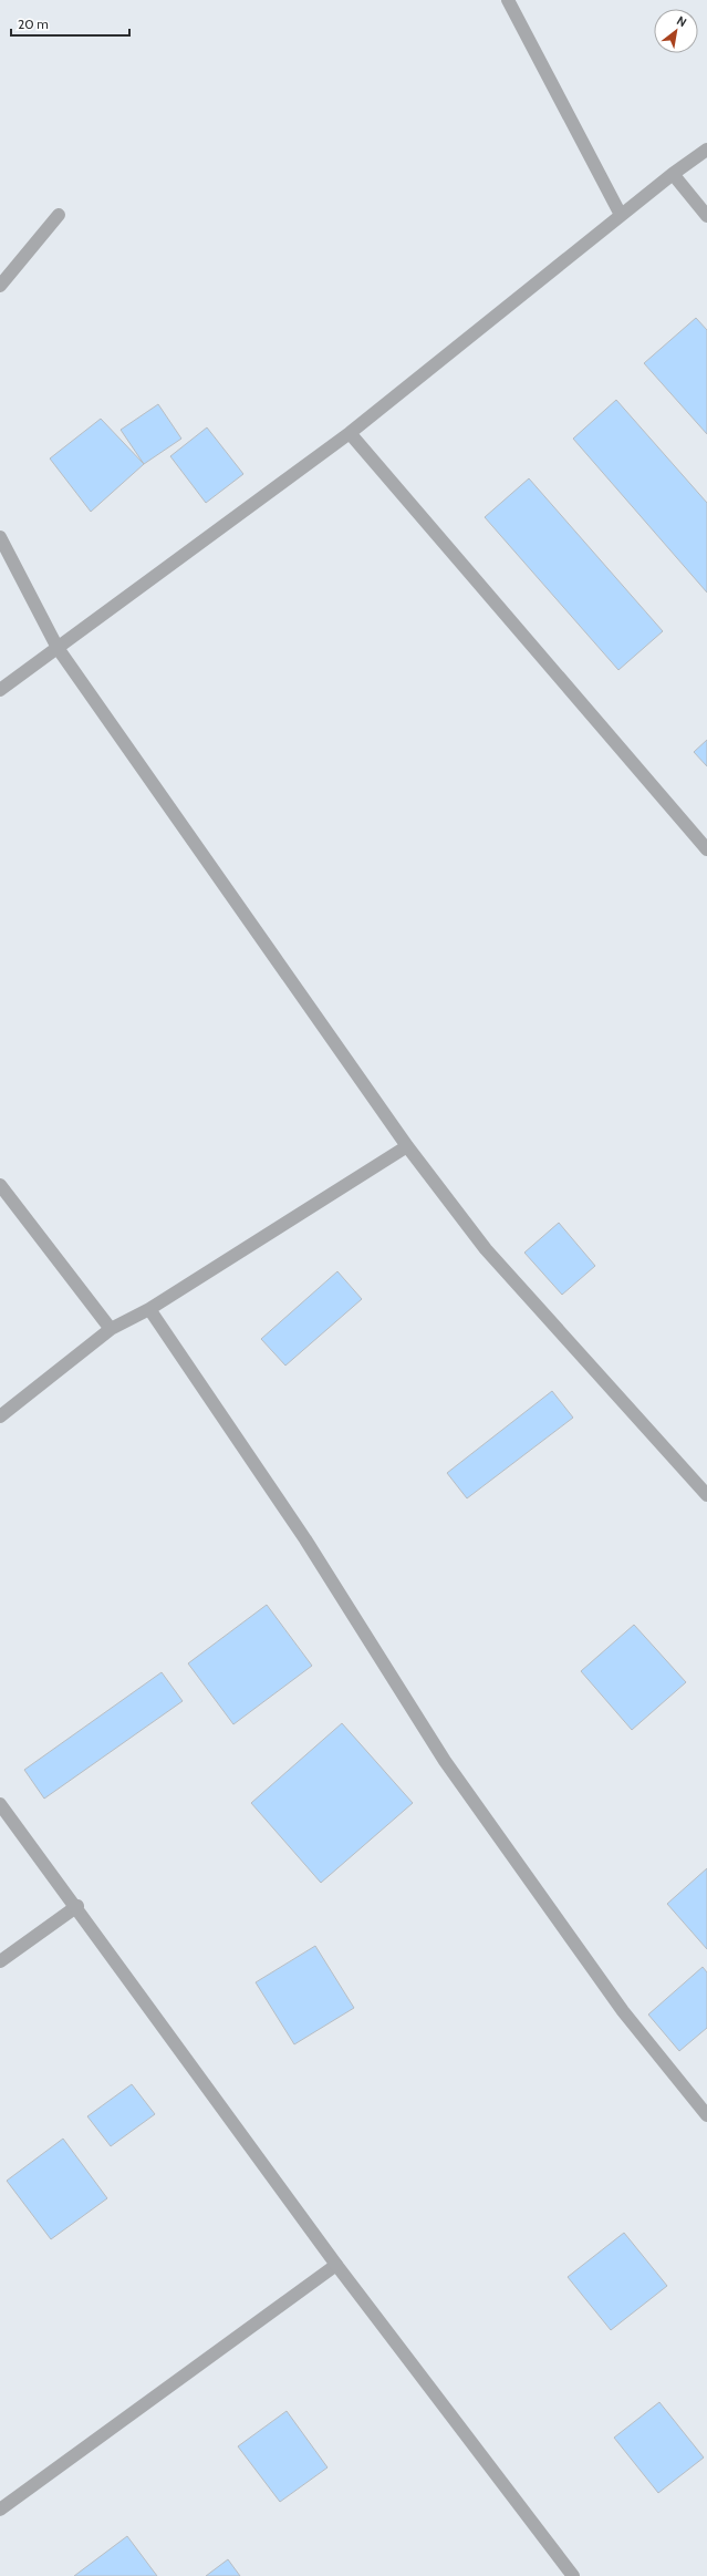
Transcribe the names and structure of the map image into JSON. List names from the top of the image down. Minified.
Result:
{"scale_bar":"20 m","north":"top right"}
